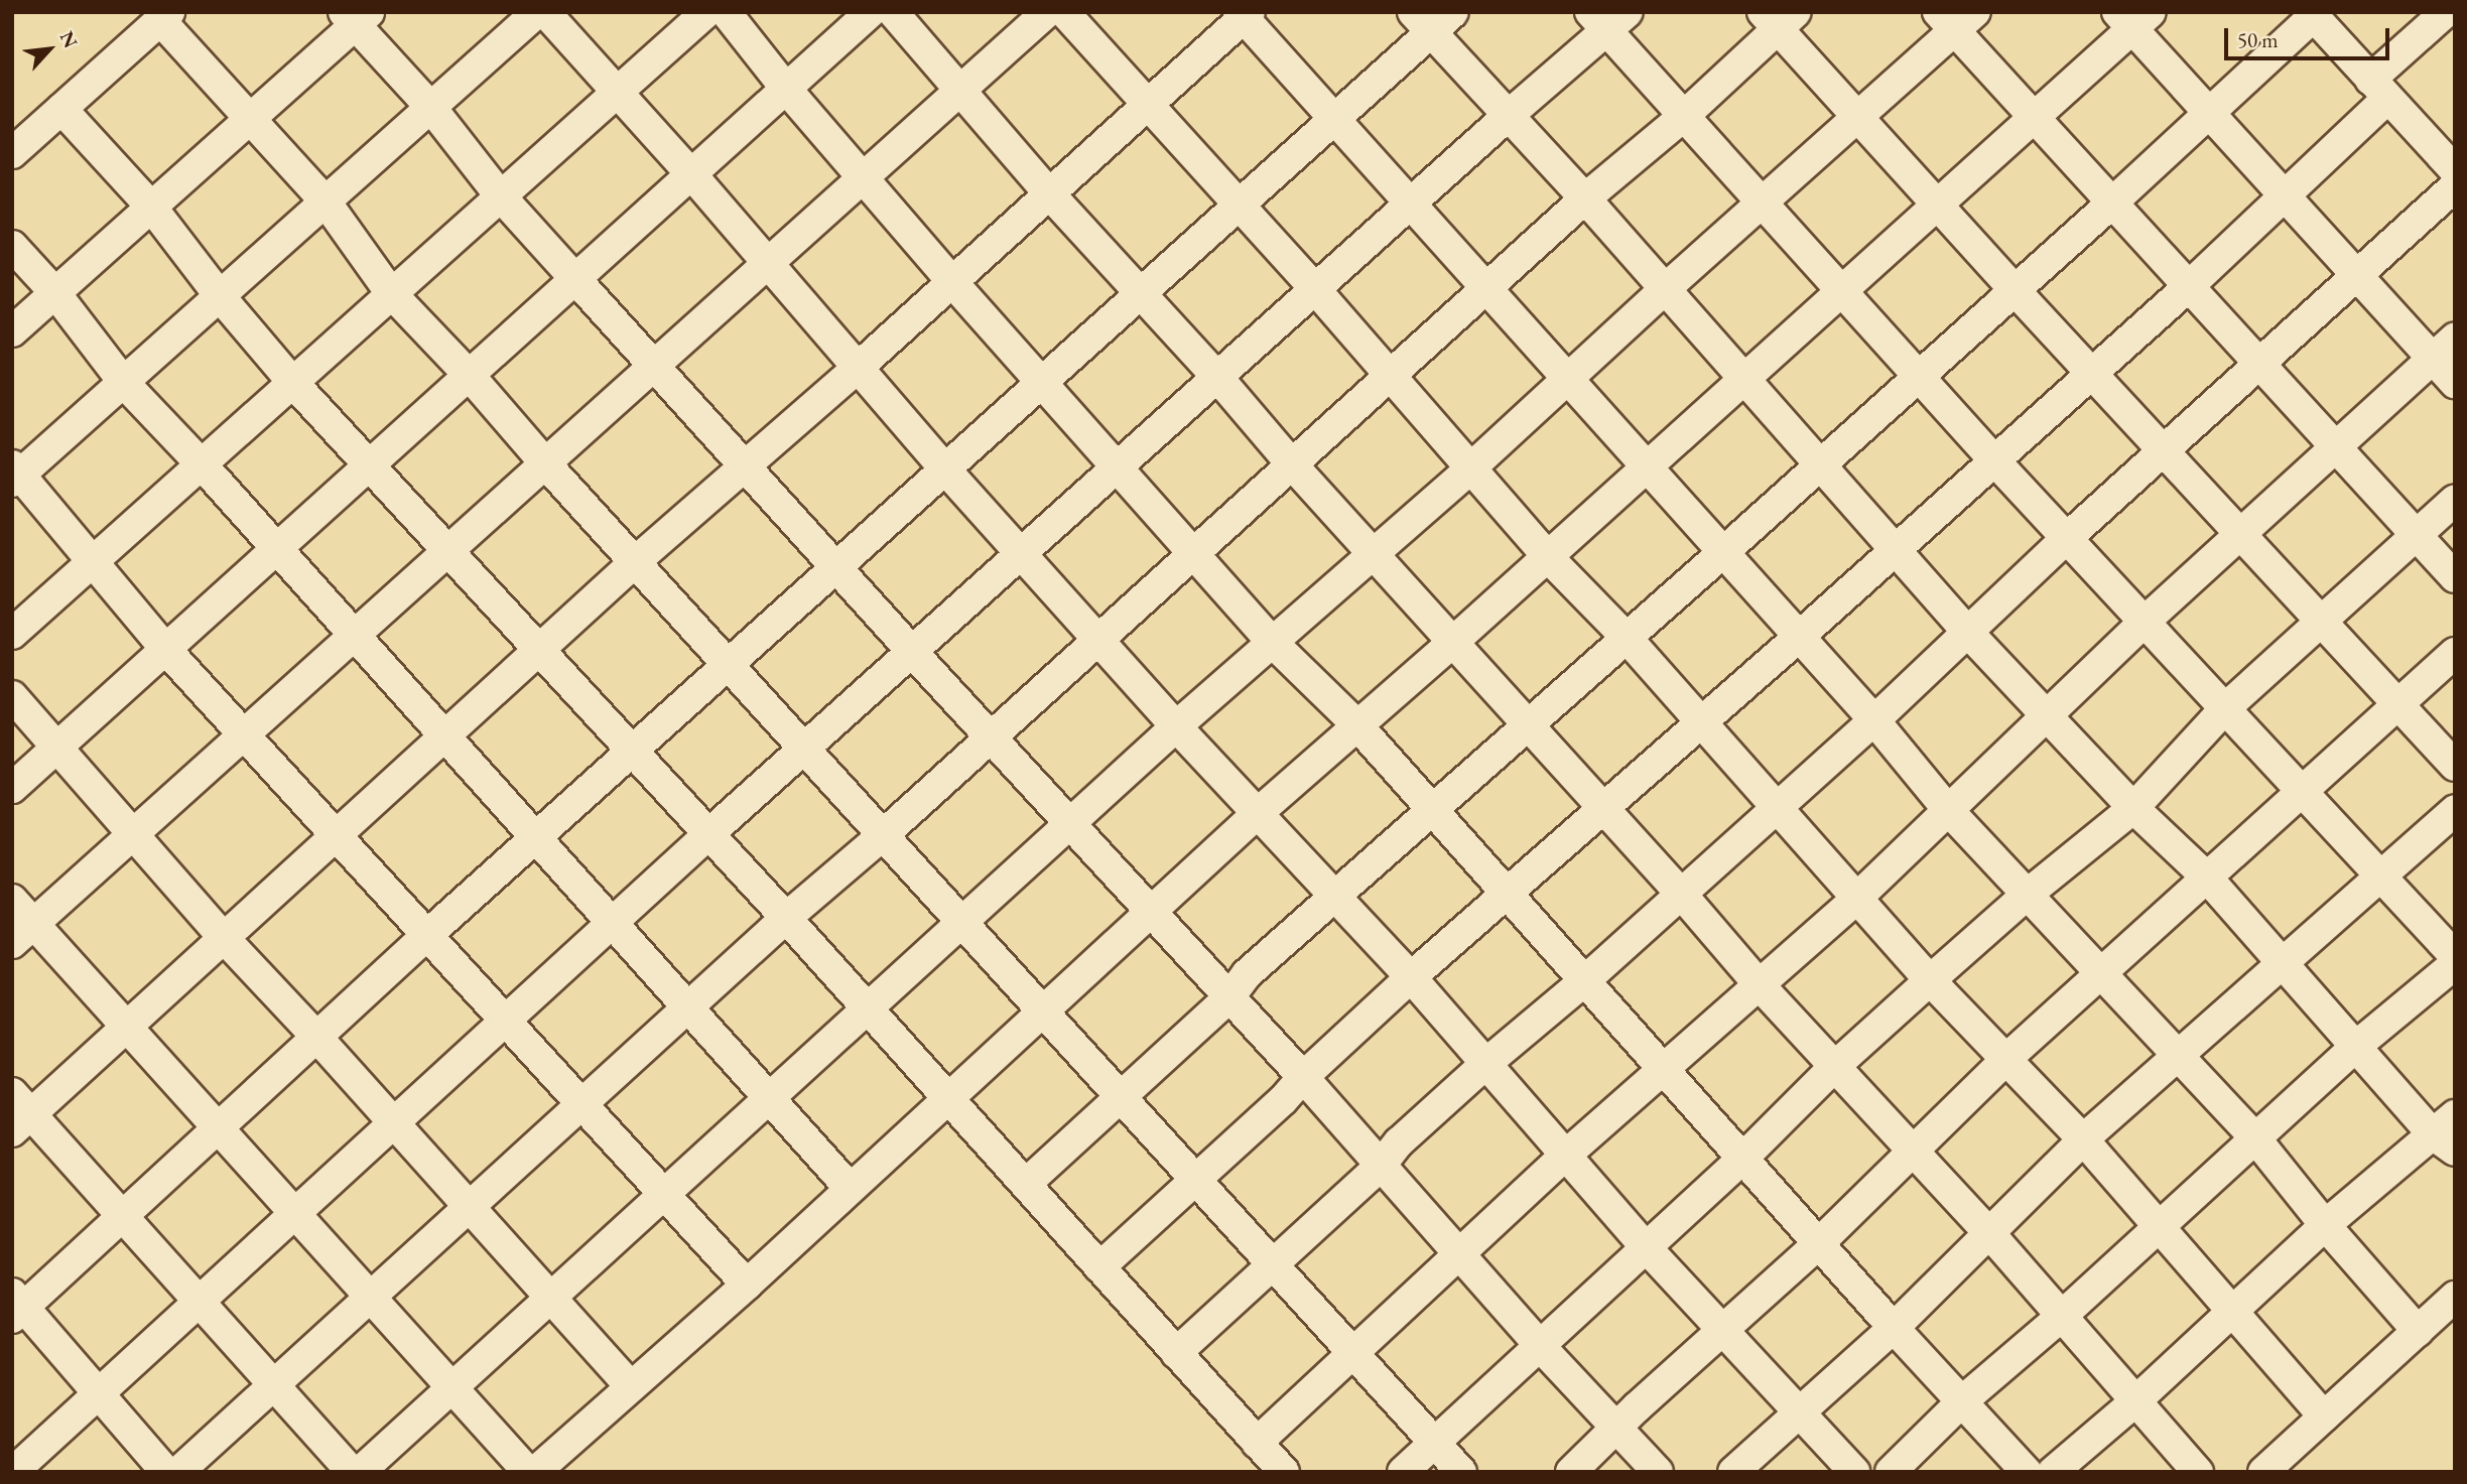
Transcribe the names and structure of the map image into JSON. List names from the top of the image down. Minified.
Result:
{"scale_bar":"50 m","north":"top right"}
